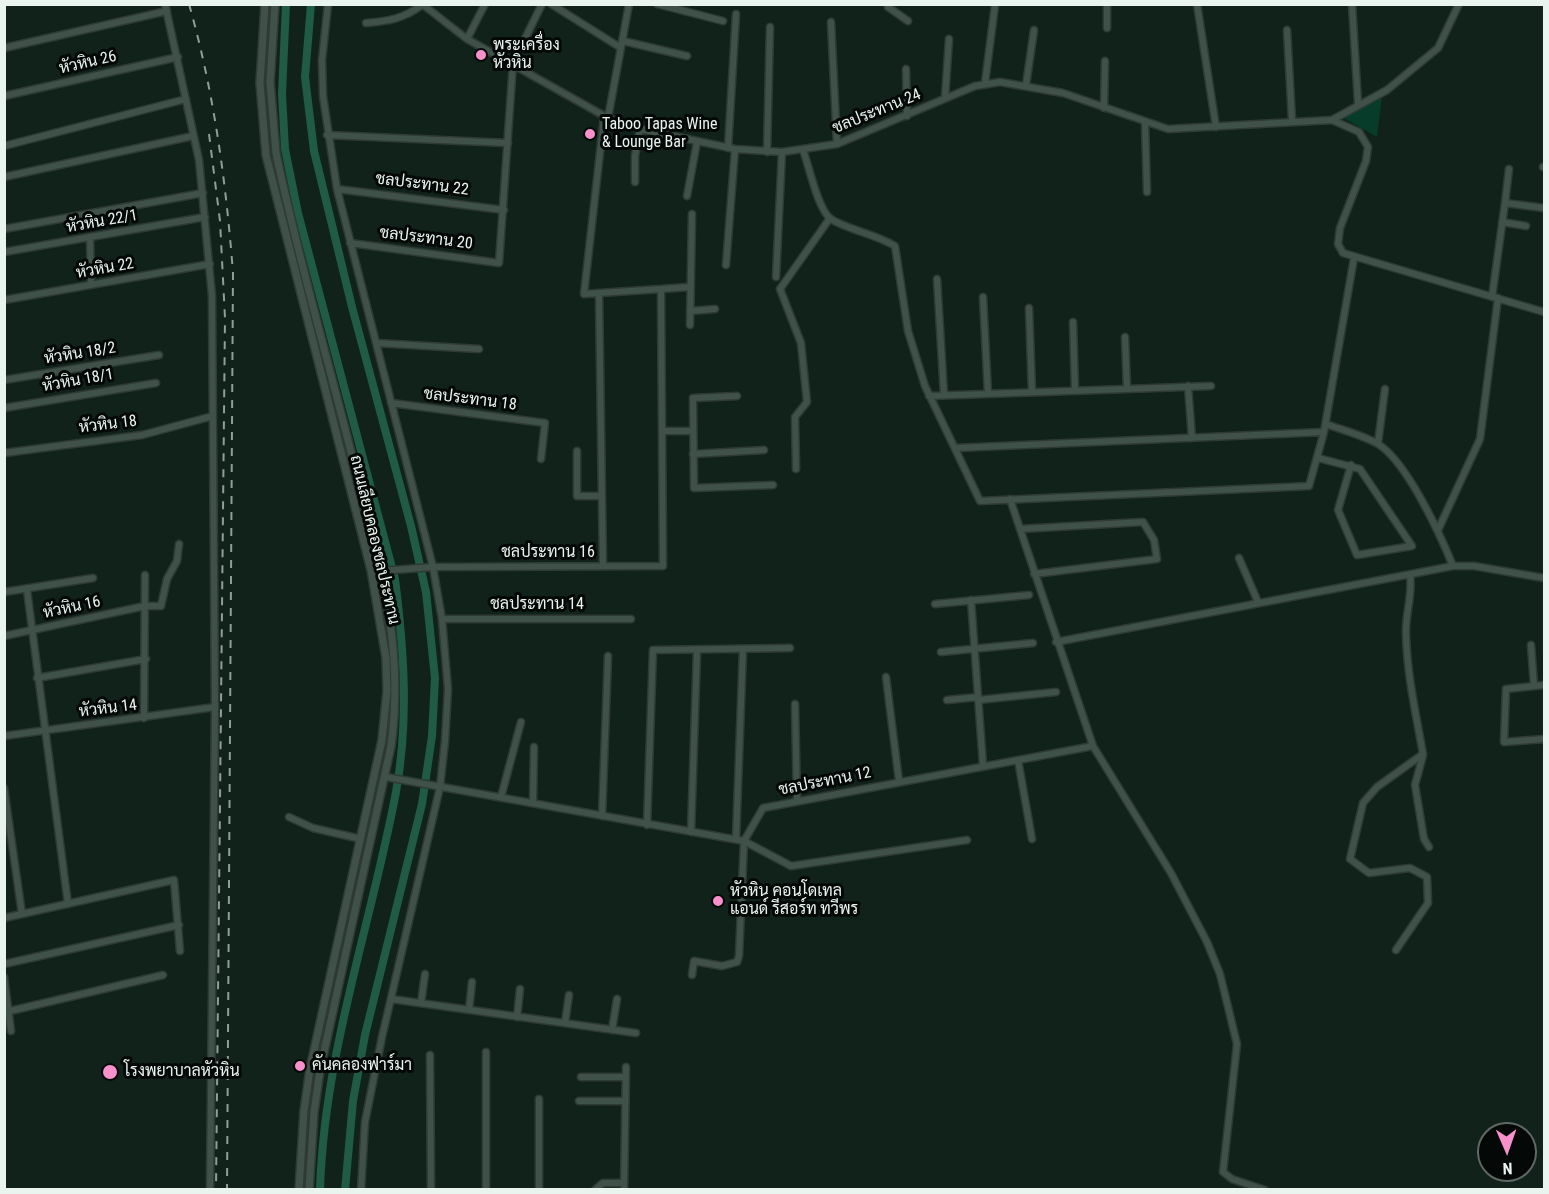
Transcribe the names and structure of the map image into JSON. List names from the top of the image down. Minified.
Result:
{"streets":{"street":["หัวหิน 26","ชลประทาน 24","ชลประทาน 22","หัวหิน 22/1","ชลประทาน 20","หัวหิน 22","หัวหิน 18/2","หัวหิน 18/1","ชลประทาน 18","หัวหิน 18","ถนนเลียบคลองชลประทาน","ชลประทาน 16","ชลประทาน 14","หัวหิน 16","หัวหิน 14","ชลประทาน 12"]},"crossings":[["ชลประทาน 22","ชลประทาน 20"],["ถนนเลียบคลองชลประทาน","ชลประทาน 16"]],"places":["พระเครื่อง หัวหิน","Taboo Tapas Wine & Lounge Bar","หัวหิน คอนโดเทล แอนด์ รีสอร์ท ทวีพร","คันคลองฟาร์มา","โรงพยาบาลหัวหิน"],"north":"bottom"}
